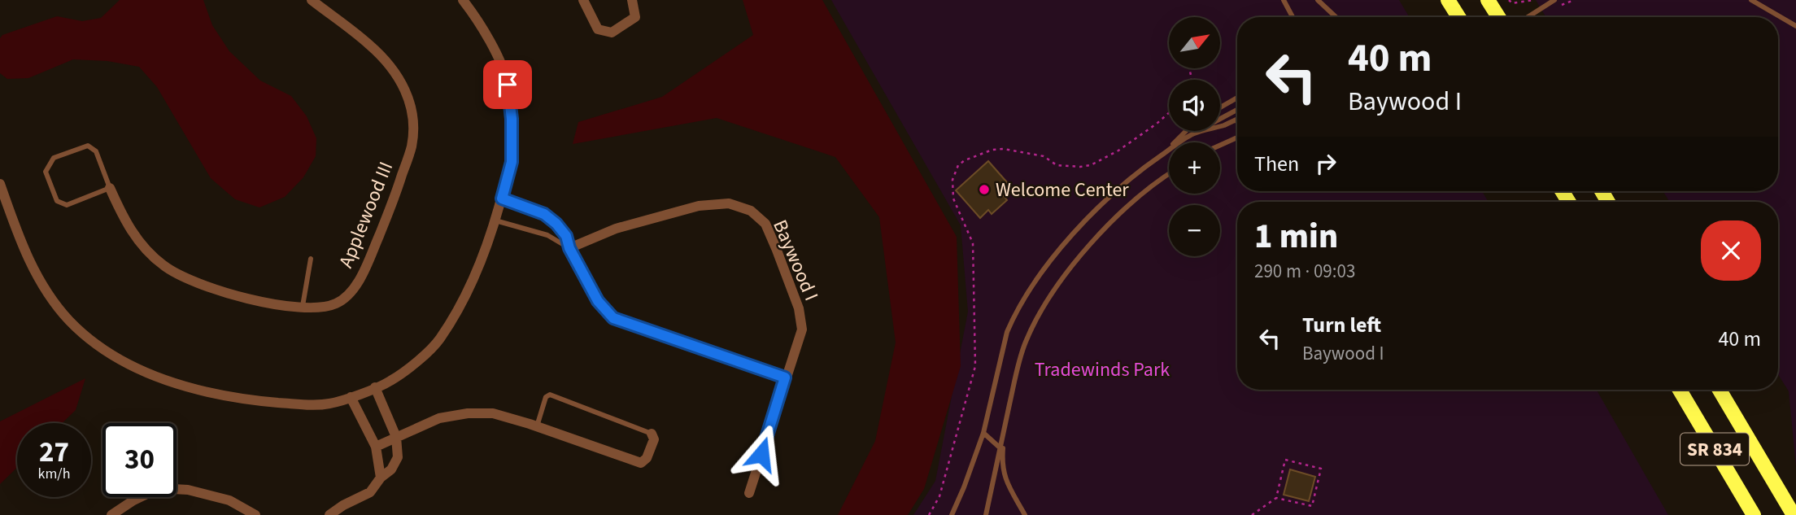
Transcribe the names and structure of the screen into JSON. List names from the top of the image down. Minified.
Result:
{"streets":{"main road":["SR 834"],"street":["Applewood III","Baywood I"]},"parks":["Tradewinds Park"],"places":["Welcome Center"],"north":"top right","page":{"map_buttons":["+","−"],"turn":["40 m","Baywood I"],"then":"Then","heading":["1 min","290 m · 09:03"],"list":[{"name":"Turn left","note":"Baywood I","value":"40 m"}],"speed":"27 km/h","limit":"30"}}
